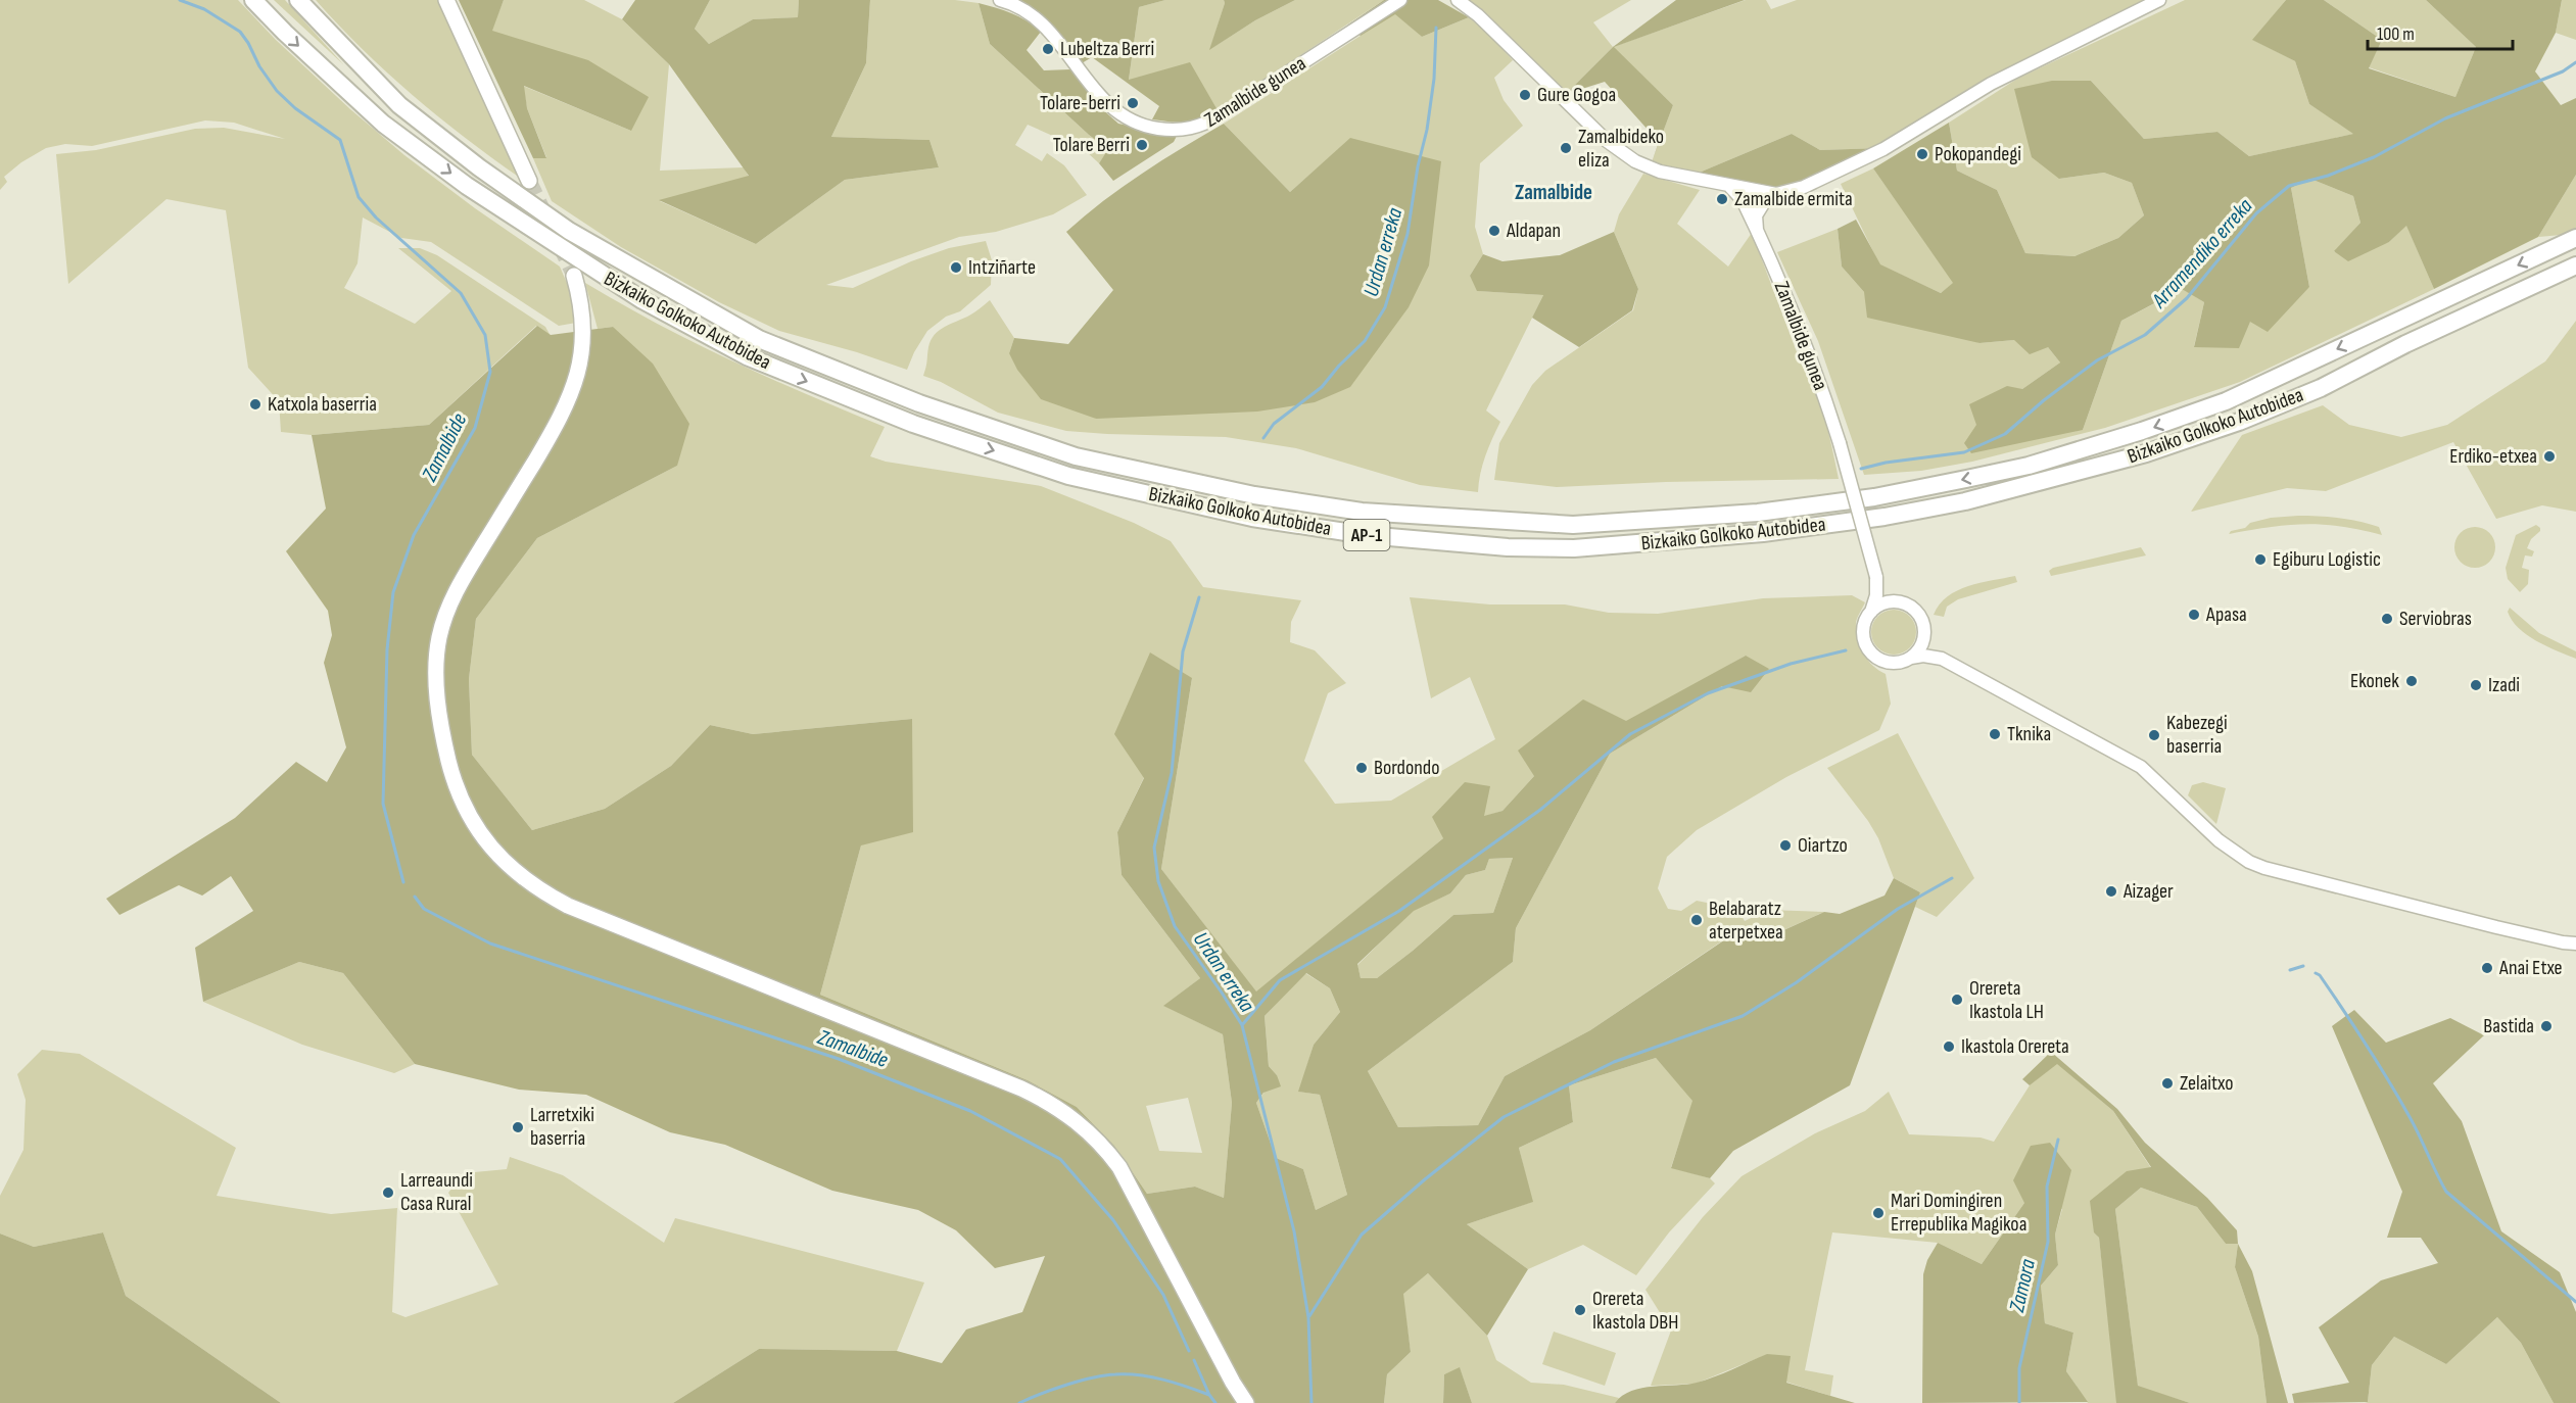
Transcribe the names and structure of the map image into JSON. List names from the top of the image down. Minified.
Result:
{"streets":{"highway":["Bizkaiko Golkoko Autobidea","AP-1"],"street":["Zamalbide gunea"]},"districts":["Zamalbide"],"water":["Urdan erreka","Arramendiko erreka","Zamalbide","Zamora"],"places":["Lubeltza Berri","Gure Gogoa","Tolare-berri","Tolare Berri","Zamalbideko eliza","Pokopandegi","Zamalbide ermita","Aldapan","Intziñarte","Katxola baserria","Erdiko-etxea","Egiburu Logistic","Apasa","Serviobras","Ekonek","Izadi","Tknika","Kabezegi baserria","Bordondo","Oiartzo","Aizager","Belabaratz aterpetxea","Anai Etxe","Orereta Ikastola LH","Bastida","Ikastola Orereta","Zelaitxo","Larretxiki baserria","Larreaundi Casa Rural","Mari Domingiren Errepublika Magikoa","Orereta Ikastola DBH"],"scale_bar":"100 m"}
